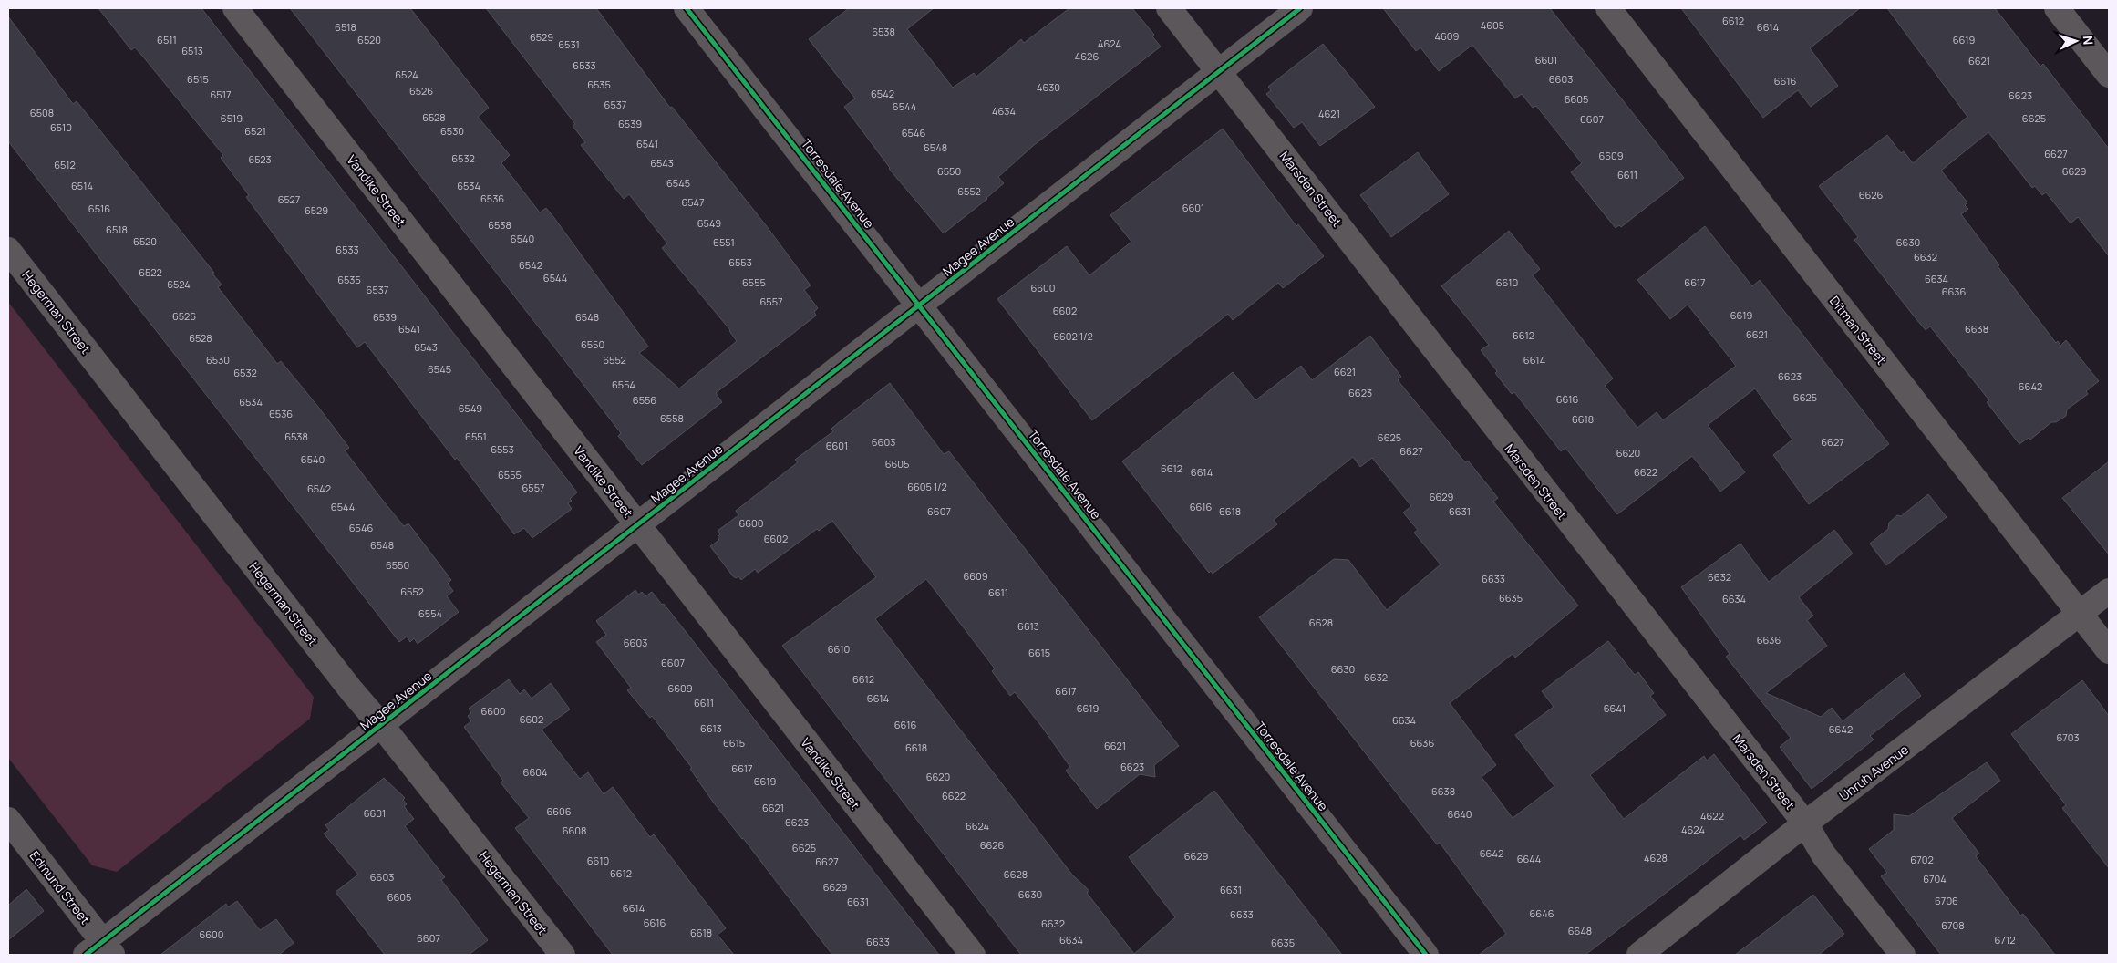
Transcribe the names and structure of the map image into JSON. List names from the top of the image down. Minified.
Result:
{"streets":{"street":["Torresdale Avenue","Marsden Street","Vandike Street","Magee Avenue","Hegerman Street","Ditman Street","Unruh Avenue","Edmund Street"]},"crossings":[["Torresdale Avenue","Magee Avenue"],["Marsden Street","Magee Avenue"],["Marsden Street","Unruh Avenue"],["Vandike Street","Magee Avenue"],["Magee Avenue","Hegerman Street"],["Magee Avenue","Edmund Street"],["Ditman Street","Unruh Avenue"]],"house_numbers":["6612","4605","6518","6614","6538","4609","6529","6511","6520","6619","4624","6531","6513","4626","6601","6621","6533","6524","6515","6603","6616","6535","4630","6526","6542","6517","6623","6605","6537","6544","4634","6508","4621","6528","6519","6625","6607","6539","6510","6521","6530","6546","6541","6548","6627","6609","6532","6523","6543","6512","6550","6629","6611","6545","6514","6534","6552","6626","6536","6527","6547","6601","6516","6529","6549","6538","6518","6540","6520","6551","6630","6533","6632","6553","6542","6522","6544","6634","6535","6555","6610","6617","6524","6600","6537","6636","6557","6602","6619","6526","6539","6548","6541","6638","6621","6612","6602 1/2","6528","6550","6543","6530","6552","6614","6545","6621","6532","6623","6554","6642","6623","6625","6616","6556","6534","6549","6536","6558","6618","6538","6551","6625","6603","6627","6601","6553","6627","6620","6540","6605","6612","6614","6622","6555","6605 1/2","6557","6542","6629","6544","6616","6607","6618","6631","6600","6546","6602","6548","6550","6609","6632","6633","6552","6611","6635","6634","6554","6628","6613","6636","6603","6610","6615","6607","6630","6632","6612","6609","6617","6614","6611","6619","6641","6600","6602","6634","6616","6613","6642","6703","6615","6636","6621","6618","6623","6617","6604","6620","6619","6638","6622","6621","6606","6601","6640","4622","6623","6624","4624","6608","6626","6625","6642","6629","4628","6644","6702","6610","6627","6612","6628","6603","6704","6629","6631","6630","6605","6706","6631","6614","6646","6633","6616","6632","6708","6648","6618","6600","6607","6634","6712","6633","6635"],"north":"right"}
